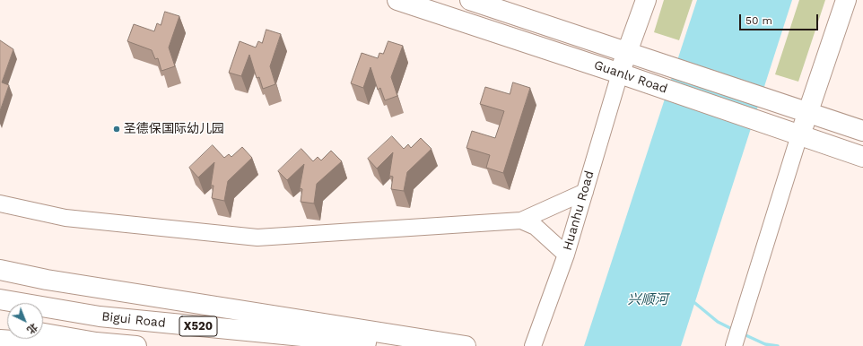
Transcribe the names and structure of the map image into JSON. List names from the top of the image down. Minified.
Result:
{"streets":{"main road":["Guanlv Road","Bigui Road","X520"],"street":["Huanhu Road"]},"crossings":[["Guanlv Road","Huanhu Road"]],"water":["兴顺河"],"places":["圣德保国际幼儿园"],"scale_bar":"50 m","north":"bottom right"}
